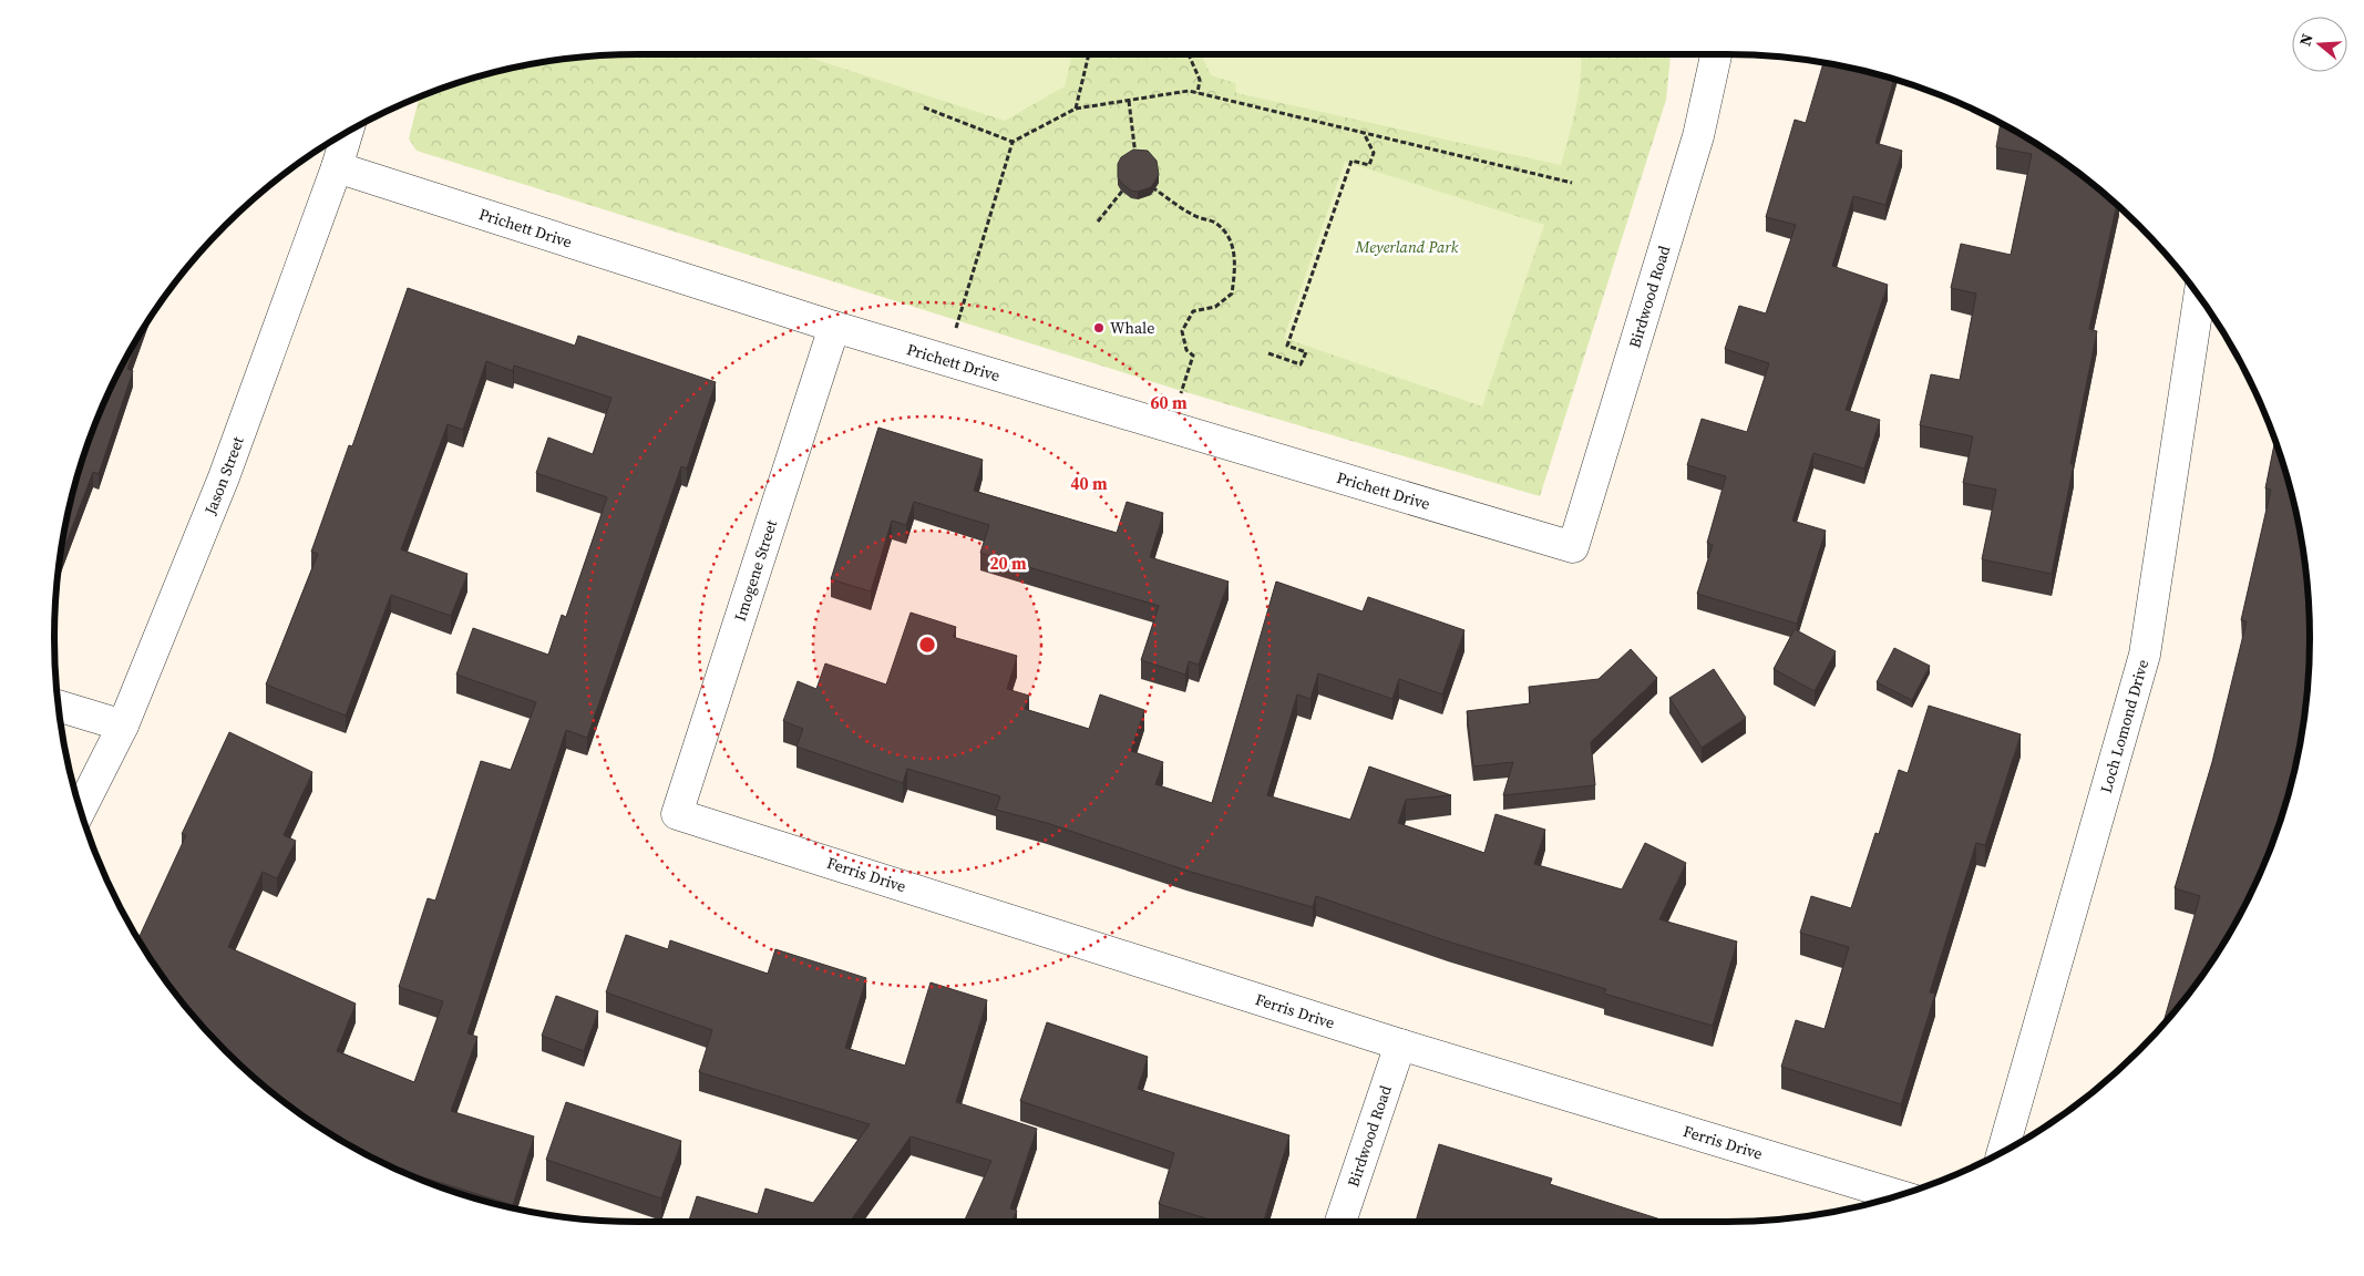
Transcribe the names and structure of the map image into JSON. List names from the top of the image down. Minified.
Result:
{"streets":{"street":["Prichett Drive","Birdwood Road","Jason Street","Imogene Street","Loch Lomond Drive","Ferris Drive"]},"crossings":[["Prichett Drive","Birdwood Road"],["Prichett Drive","Jason Street"],["Prichett Drive","Imogene Street"],["Birdwood Road","Ferris Drive"],["Imogene Street","Ferris Drive"]],"parks":["Meyerland Park"],"places":["Whale"],"north":"left","rings":["60 m","40 m","20 m"]}
